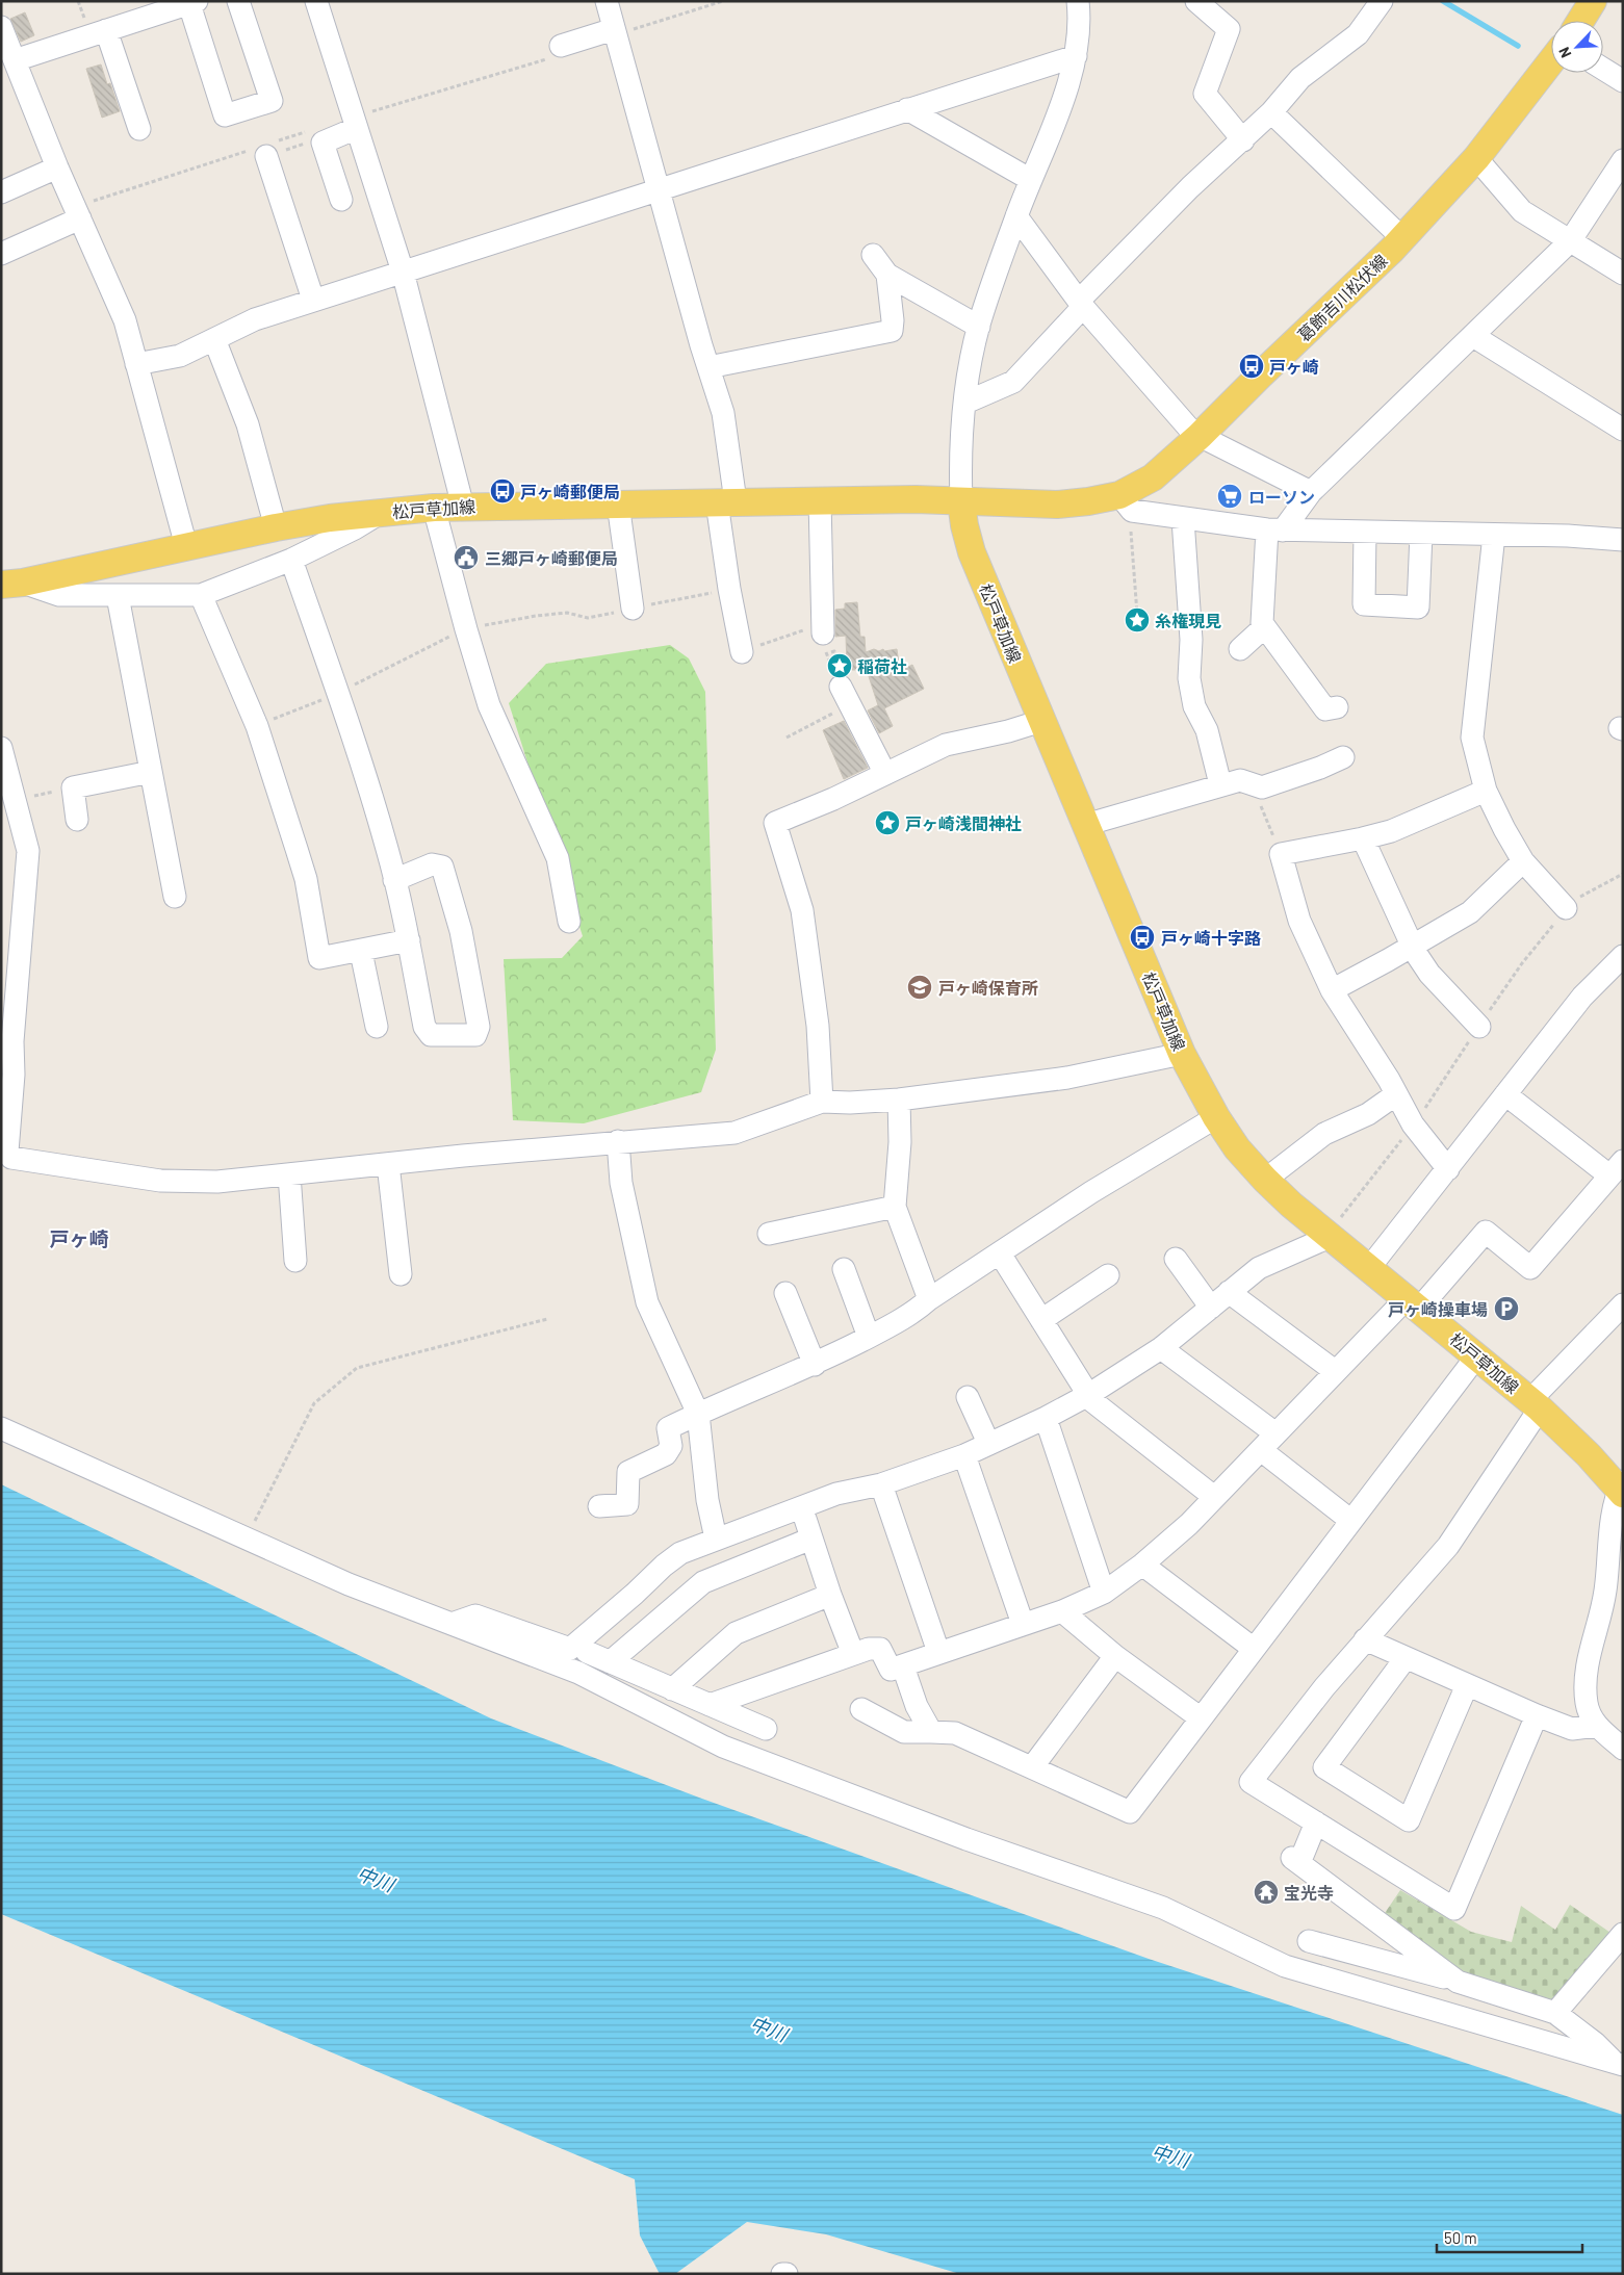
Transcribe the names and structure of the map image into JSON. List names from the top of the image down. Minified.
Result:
{"streets":{"main road":["葛飾吉川松伏線","松戸草加線"]},"crossings":[["葛飾吉川松伏線","松戸草加線"]],"districts":["戸ヶ崎"],"water":["中川"],"places":{"bus stop":["戸ヶ崎","戸ヶ崎郵便局","戸ヶ崎十字路"],"supermarket":["ローソン"],"public building":["三郷戸ヶ崎郵便局"],"place":["糸権現見","稲荷社","戸ヶ崎浅間神社"],"school or university":["戸ヶ崎保育所"],"parking":["戸ヶ崎操車場"],"temple":["宝光寺"]},"scale_bar":"50 m","north":"bottom left"}
